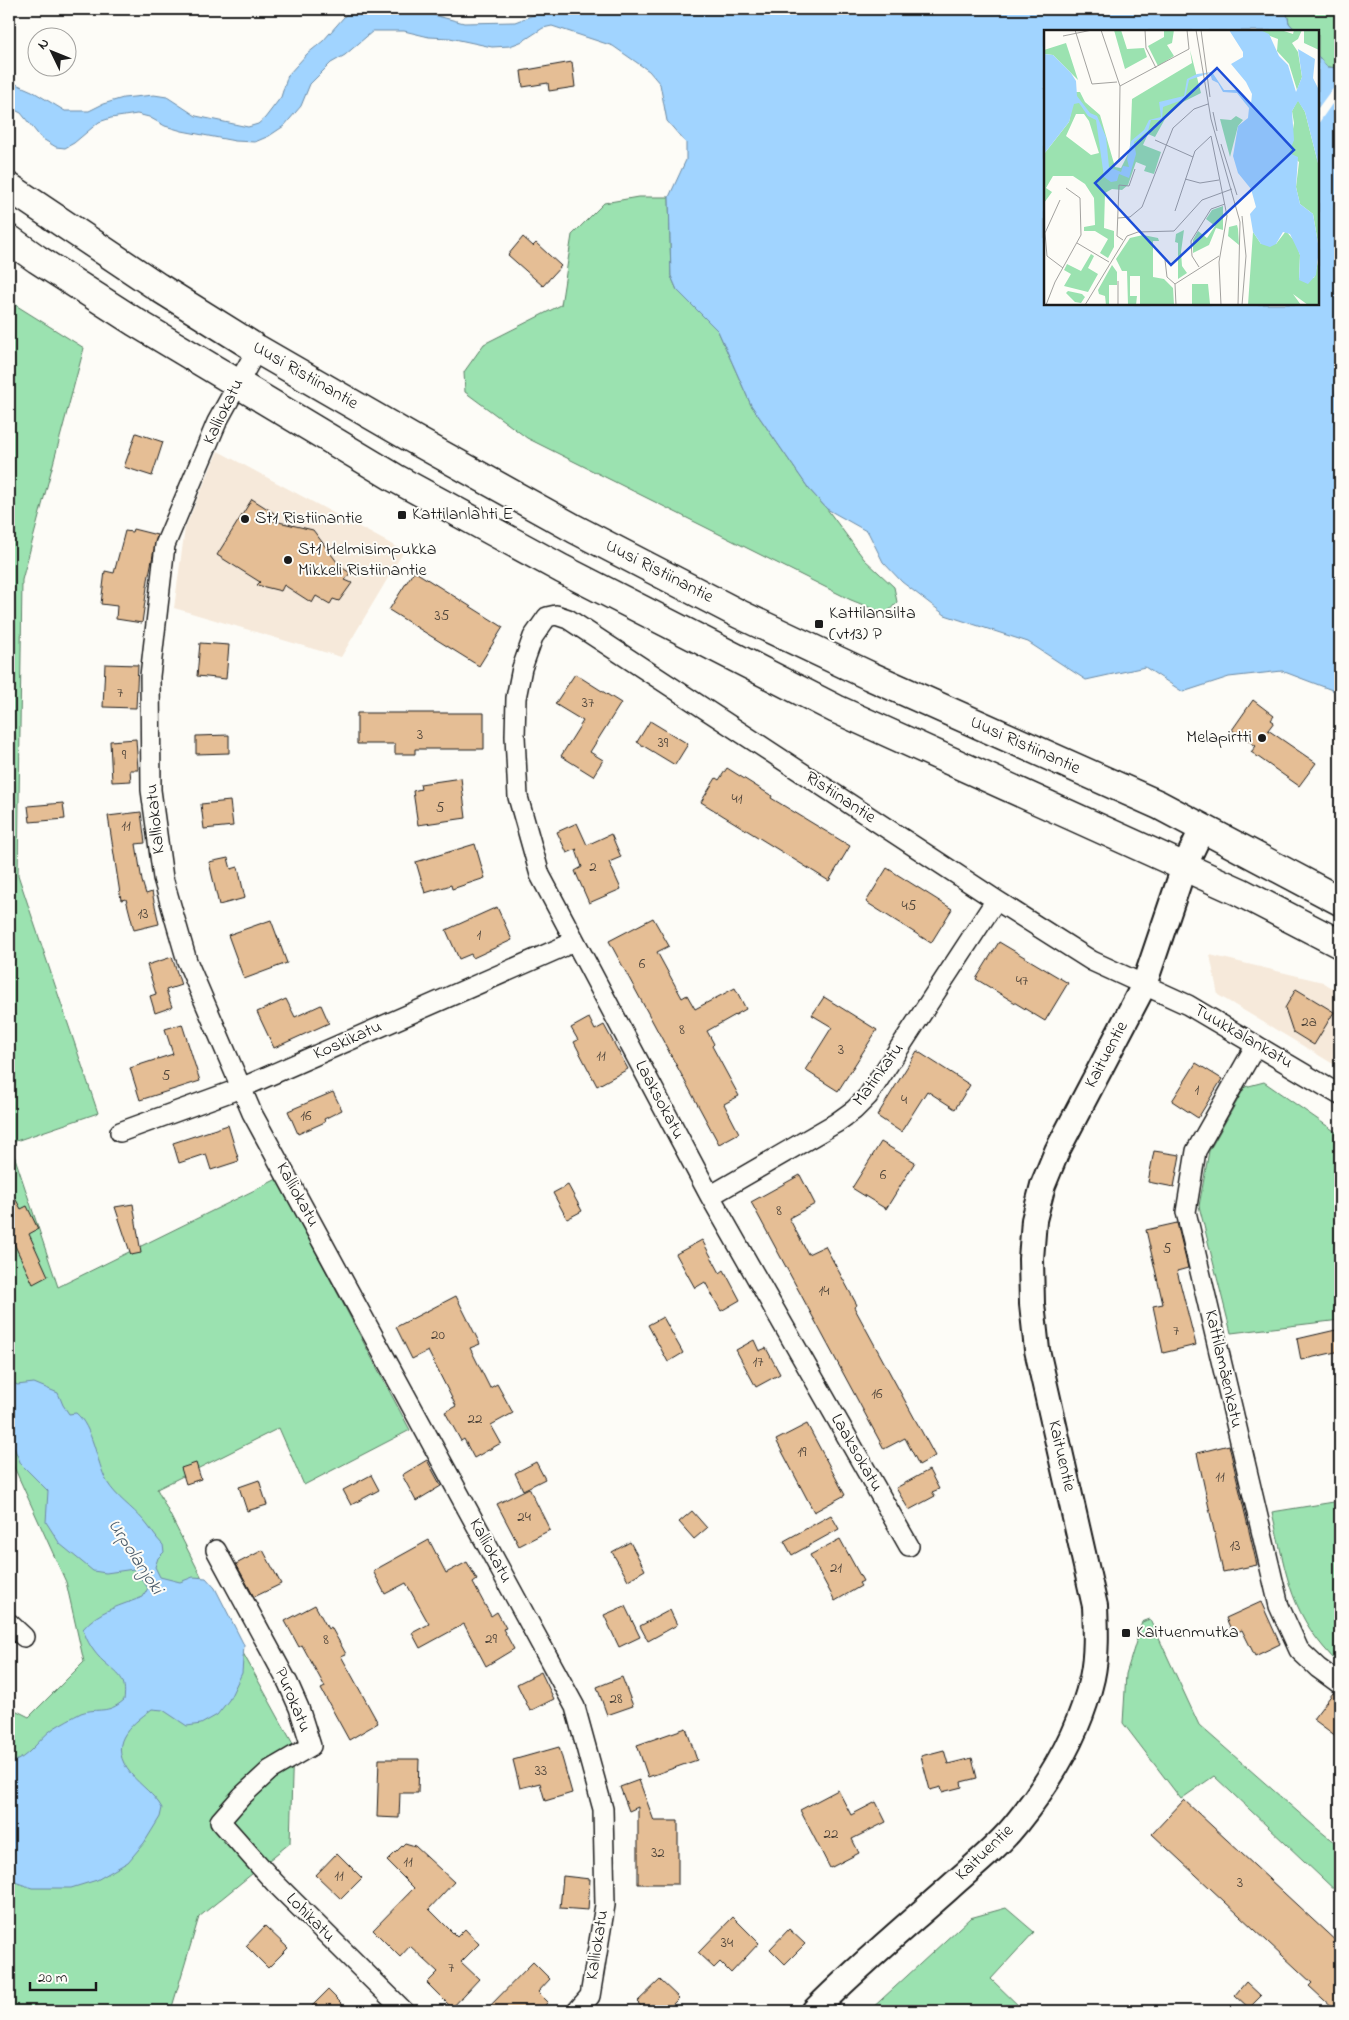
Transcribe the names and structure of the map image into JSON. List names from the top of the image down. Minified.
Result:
{"streets":{"highway":["Uusi Ristiinantie"],"street":["Kalliokatu","Ristiinantie","Tuukkalankatu","Koskikatu","Kaituentie","Matinkatu","Laaksokatu","Kattilamäenkatu","Purokatu","Lohikatu"]},"crossings":[["Uusi Ristiinantie","Kalliokatu"],["Uusi Ristiinantie","Kaituentie"],["Kalliokatu","Koskikatu"],["Ristiinantie","Tuukkalankatu"],["Ristiinantie","Kaituentie"],["Ristiinantie","Matinkatu"],["Ristiinantie","Laaksokatu"],["Tuukkalankatu","Kaituentie"],["Tuukkalankatu","Kattilamäenkatu"],["Koskikatu","Laaksokatu"],["Matinkatu","Laaksokatu"],["Purokatu","Lohikatu"]],"water":["Urpolanjoki"],"places":{"transit":["Kattilanlahti E","Kattilansilta (vt13) P","Kaituenmutka"],"other":["St1 Ristiinantie","St1 Helmisimpukka Mikkeli Ristiinantie","Melapirtti"]},"house_numbers":["35","7","37","3","39","9","41","5","11","2","45","13","1","6","47","2a","8","3","11","5","1","4","16","6","8","5","14","7","20","17","16","22","19","11","24","13","21","29","8","28","33","22","32","11","11","3","34","7"],"scale_bar":"20 m","north":"top left"}
